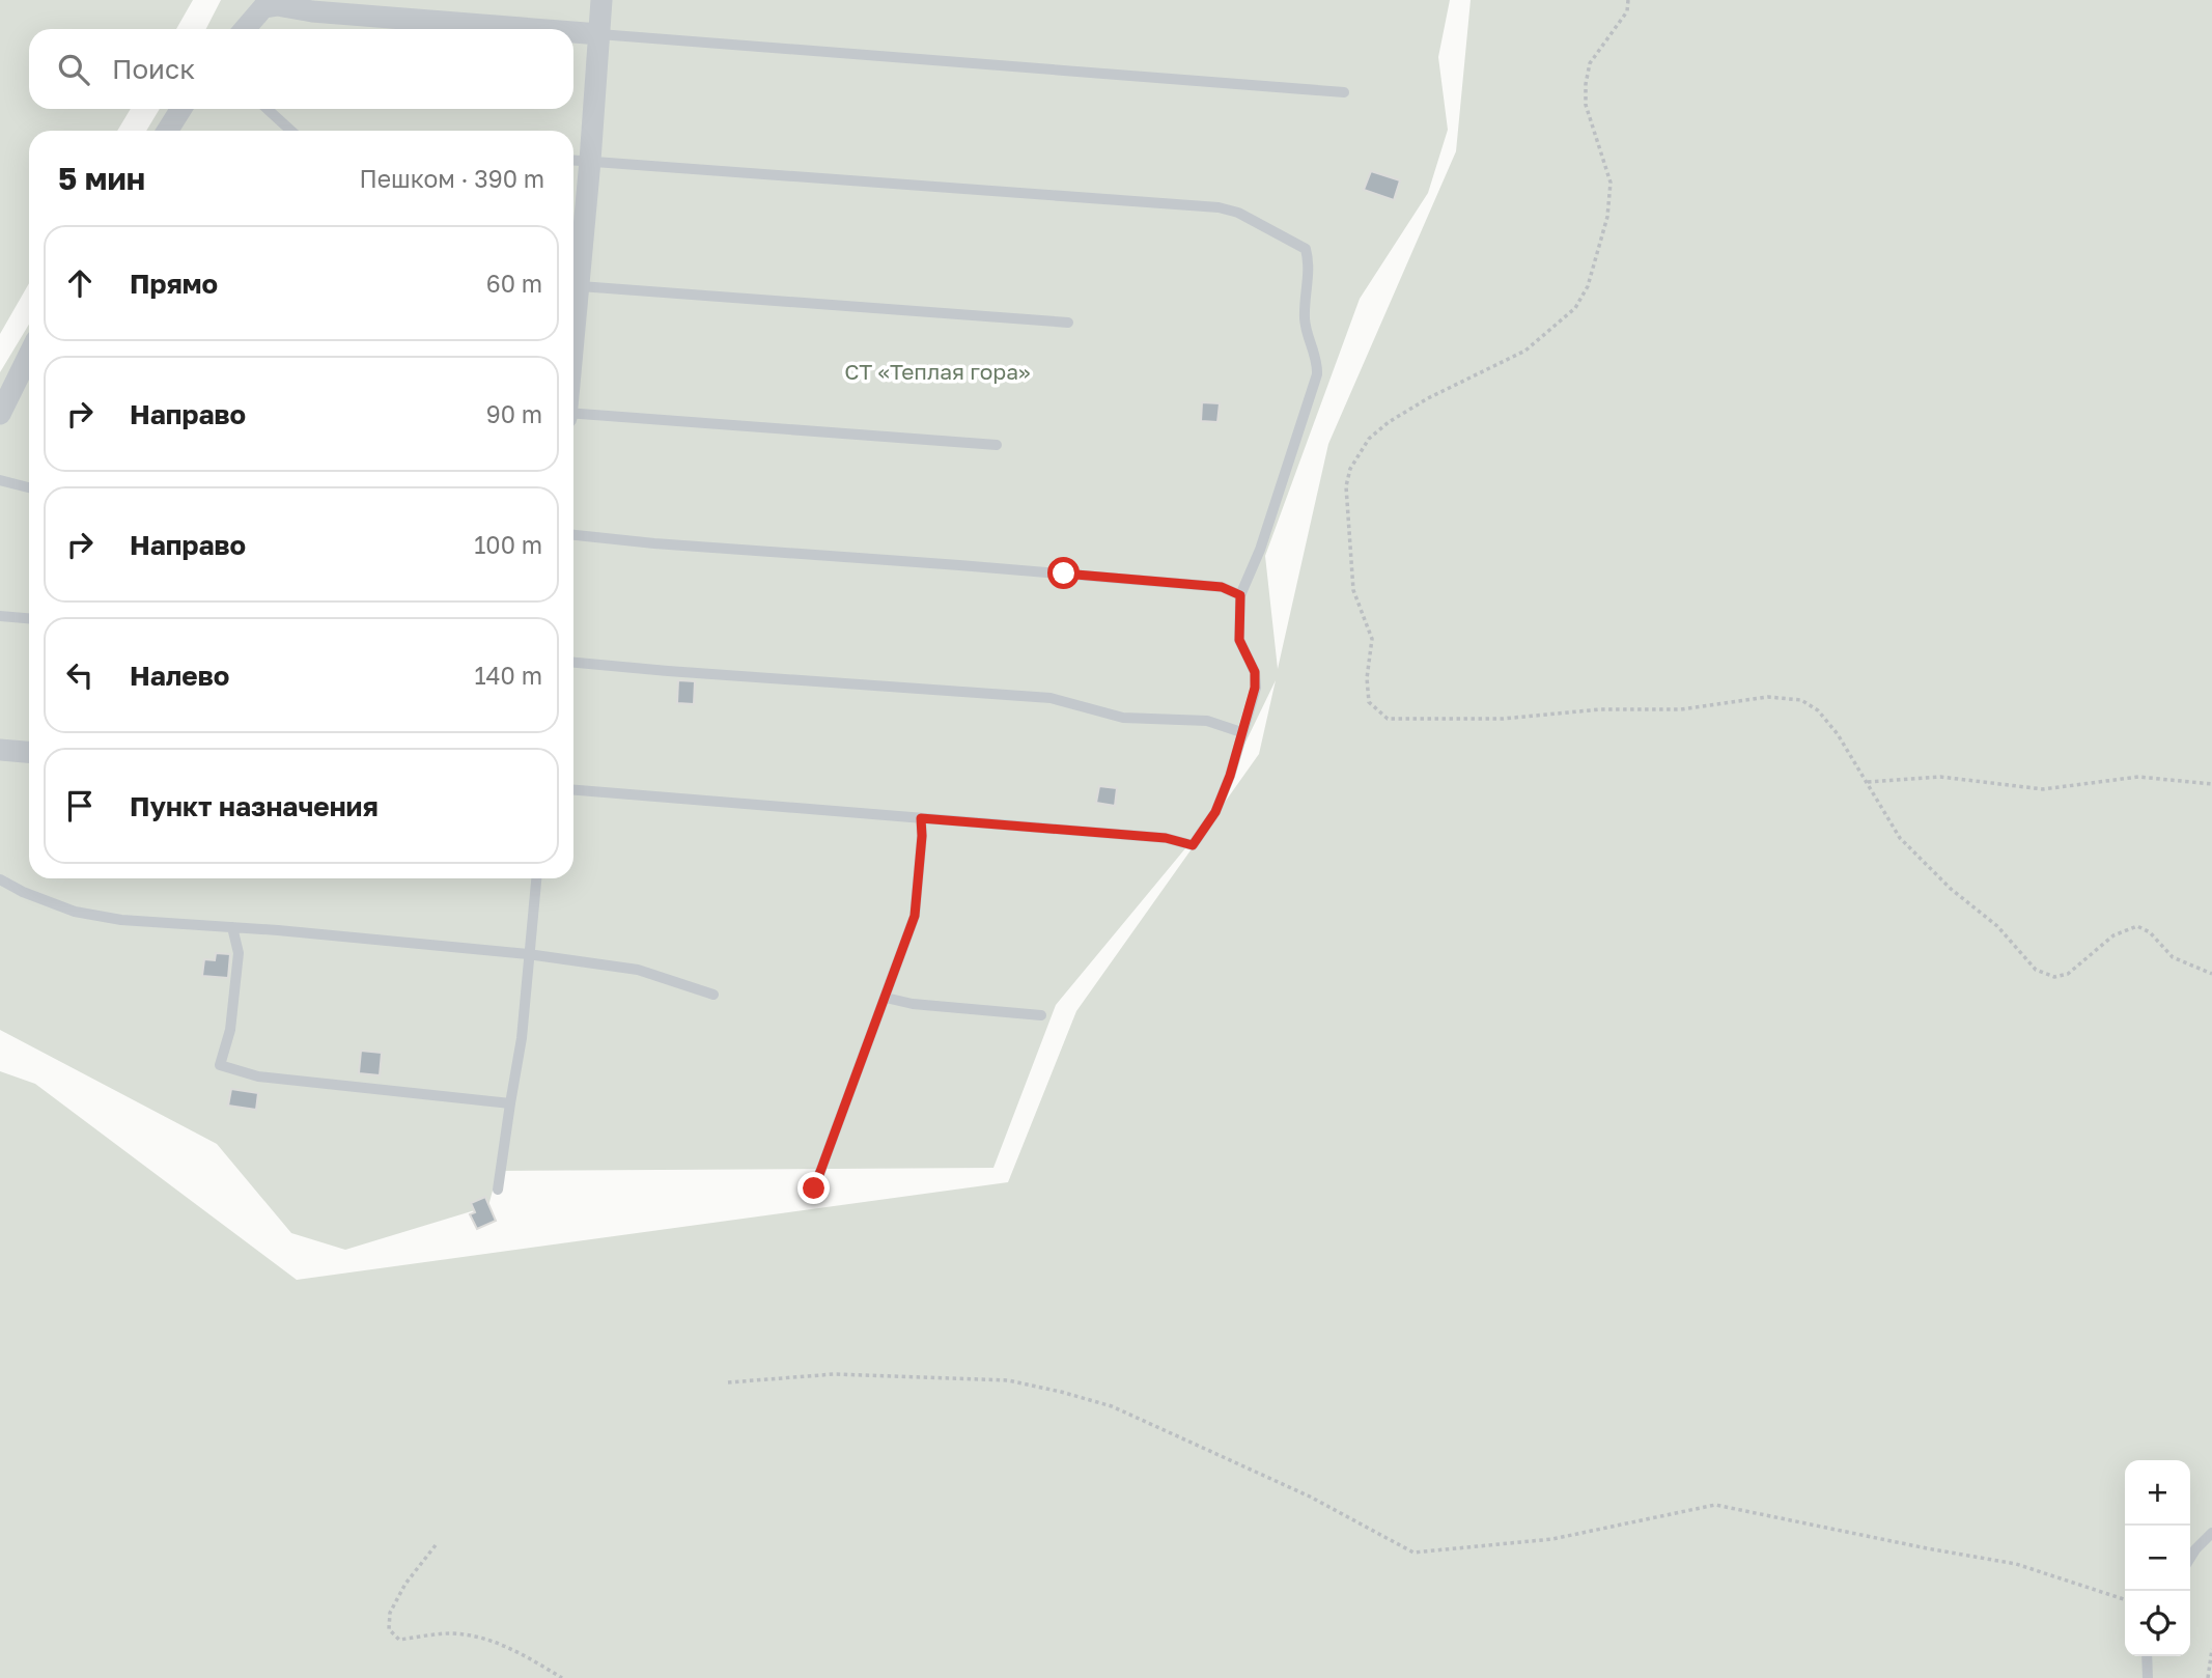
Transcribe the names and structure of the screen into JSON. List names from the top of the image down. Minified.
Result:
{"parks":["СТ «Теплая гора»"],"page":{"search":"Поиск","heading":["5 мин","Пешком · 390 m"],"list":[["Прямо","60 m"],["Направо","90 m"],["Направо","100 m"],["Налево","140 m"],"Пункт назначения"],"map_buttons":["+","−"]}}
